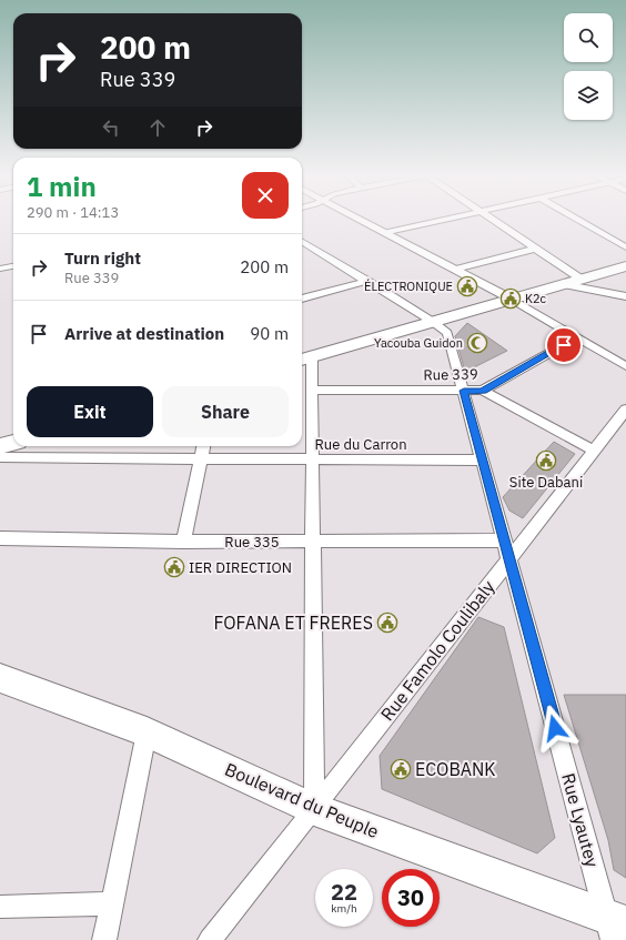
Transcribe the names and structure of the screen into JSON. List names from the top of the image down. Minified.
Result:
{"streets":{"main road":["Boulevard du Peuple"],"street":["Rue 339","Rue du Carron","Rue 335","Rue Famolo Coulibaly","Rue Lyautey"]},"crossings":[["Rue 339","Rue Lyautey"],["Rue du Carron","Rue Lyautey"],["Rue 335","Rue Lyautey"],["Rue Famolo Coulibaly","Boulevard du Peuple"],["Rue Famolo Coulibaly","Rue Lyautey"],["Boulevard du Peuple","Rue Lyautey"]],"places":{"public building":["ÉLECTRONIQUE","K2c","Site Dabani","IER DIRECTION","FOFANA ET FRERES","ECOBANK"],"mosque":["Yacouba Guidon"]},"page":{"turn":["200 m","Rue 339"],"heading":["1 min","290 m · 14:13"],"list":[{"name":"Turn right","note":"Rue 339","value":"200 m"},{"name":"Arrive at destination","value":"90 m"}],"buttons":["Exit","Share"],"speed":"22 km/h","limit":"30"}}
